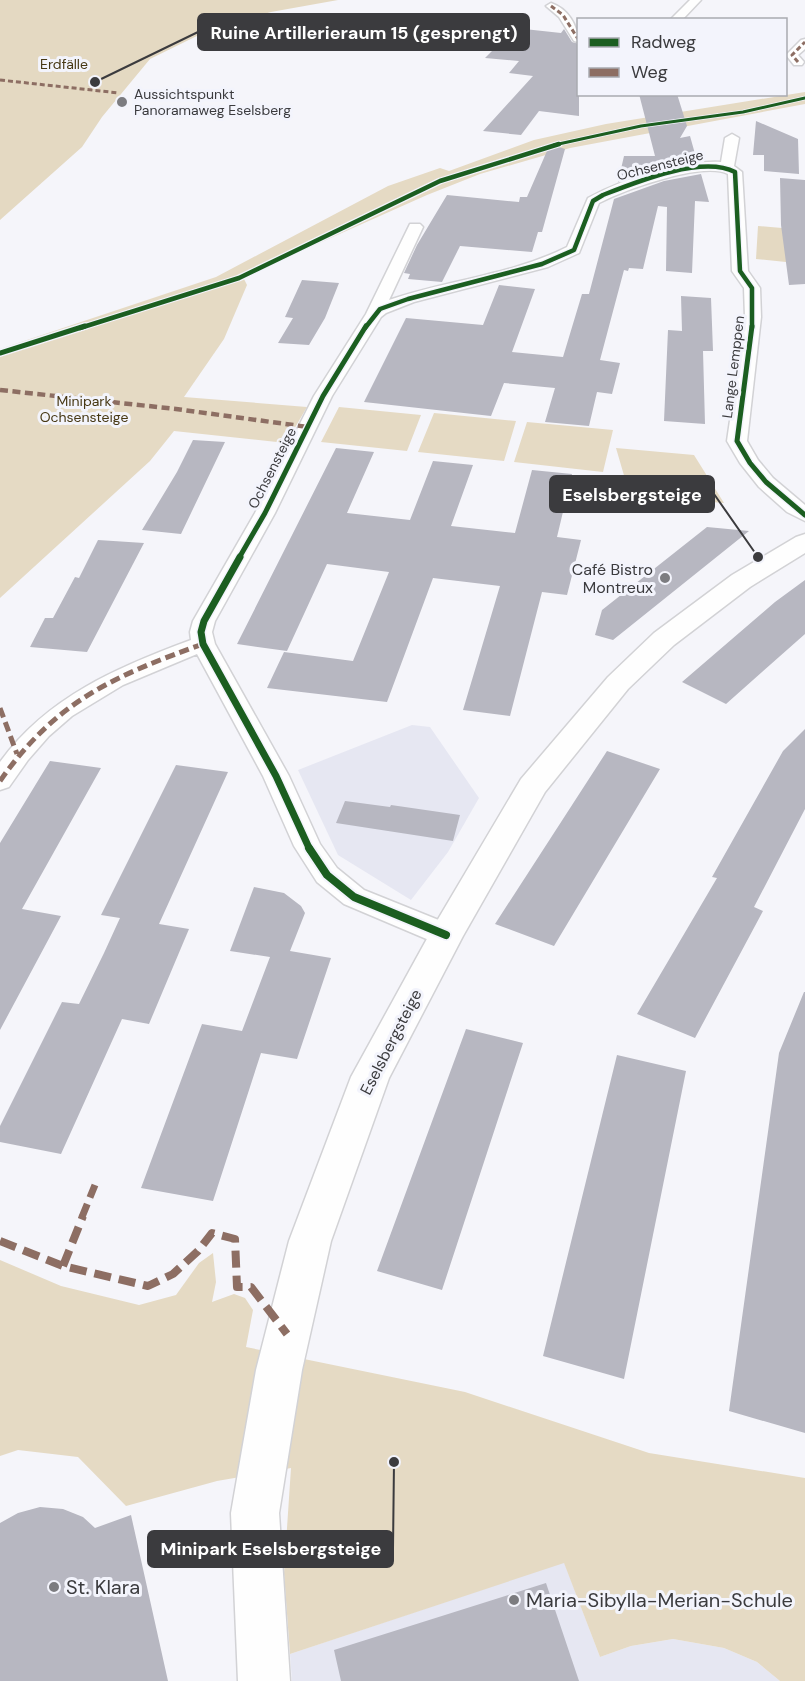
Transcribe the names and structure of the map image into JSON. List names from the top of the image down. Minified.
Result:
{"streets":{"street":["Ochsensteige","Lange Lemppen","Eselsbergsteige"]},"crossings":[["Ochsensteige","Lange Lemppen"]],"parks":["Erdfälle","Minipark Ochsensteige"],"places":["Ruine Artillerieraum 15 (gesprengt)","Aussichtspunkt Panoramaweg Eselsberg","Eselsbergsteige","Café Bistro Montreux","Minipark Eselsbergsteige","St. Klara","Maria-Sibylla-Merian-Schule"],"legend":["Radweg","Weg"]}
